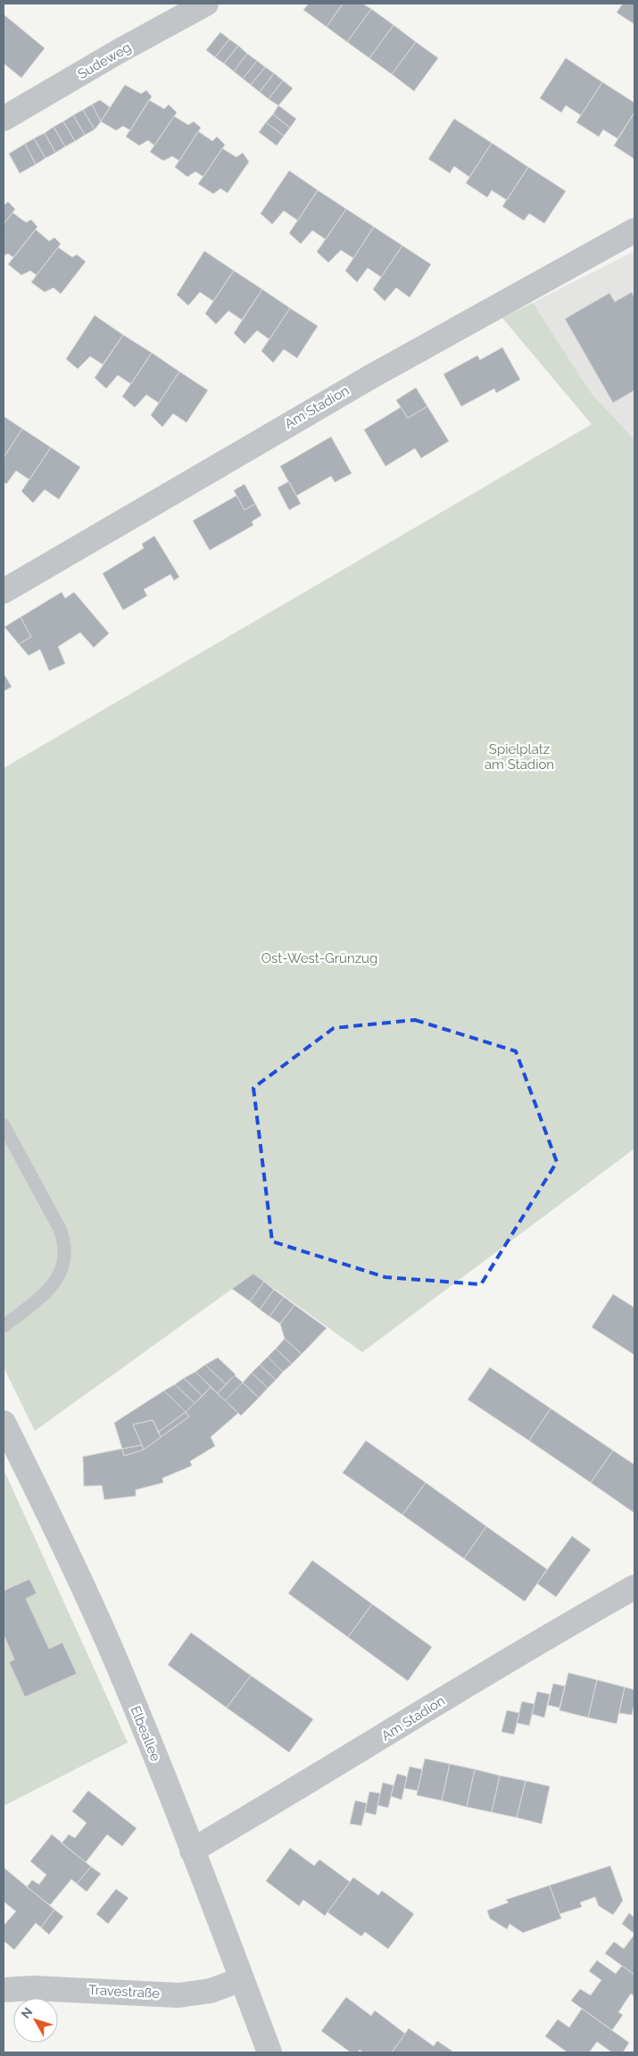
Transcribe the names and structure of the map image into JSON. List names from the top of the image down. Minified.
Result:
{"streets":{"street":["Sudeweg","Am Stadion","Elbeallee","Travestraße"]},"crossings":[["Am Stadion","Elbeallee"],["Elbeallee","Travestraße"]],"parks":["Spielplatz am Stadion","Ost-West-Grünzug"],"north":"top left"}
